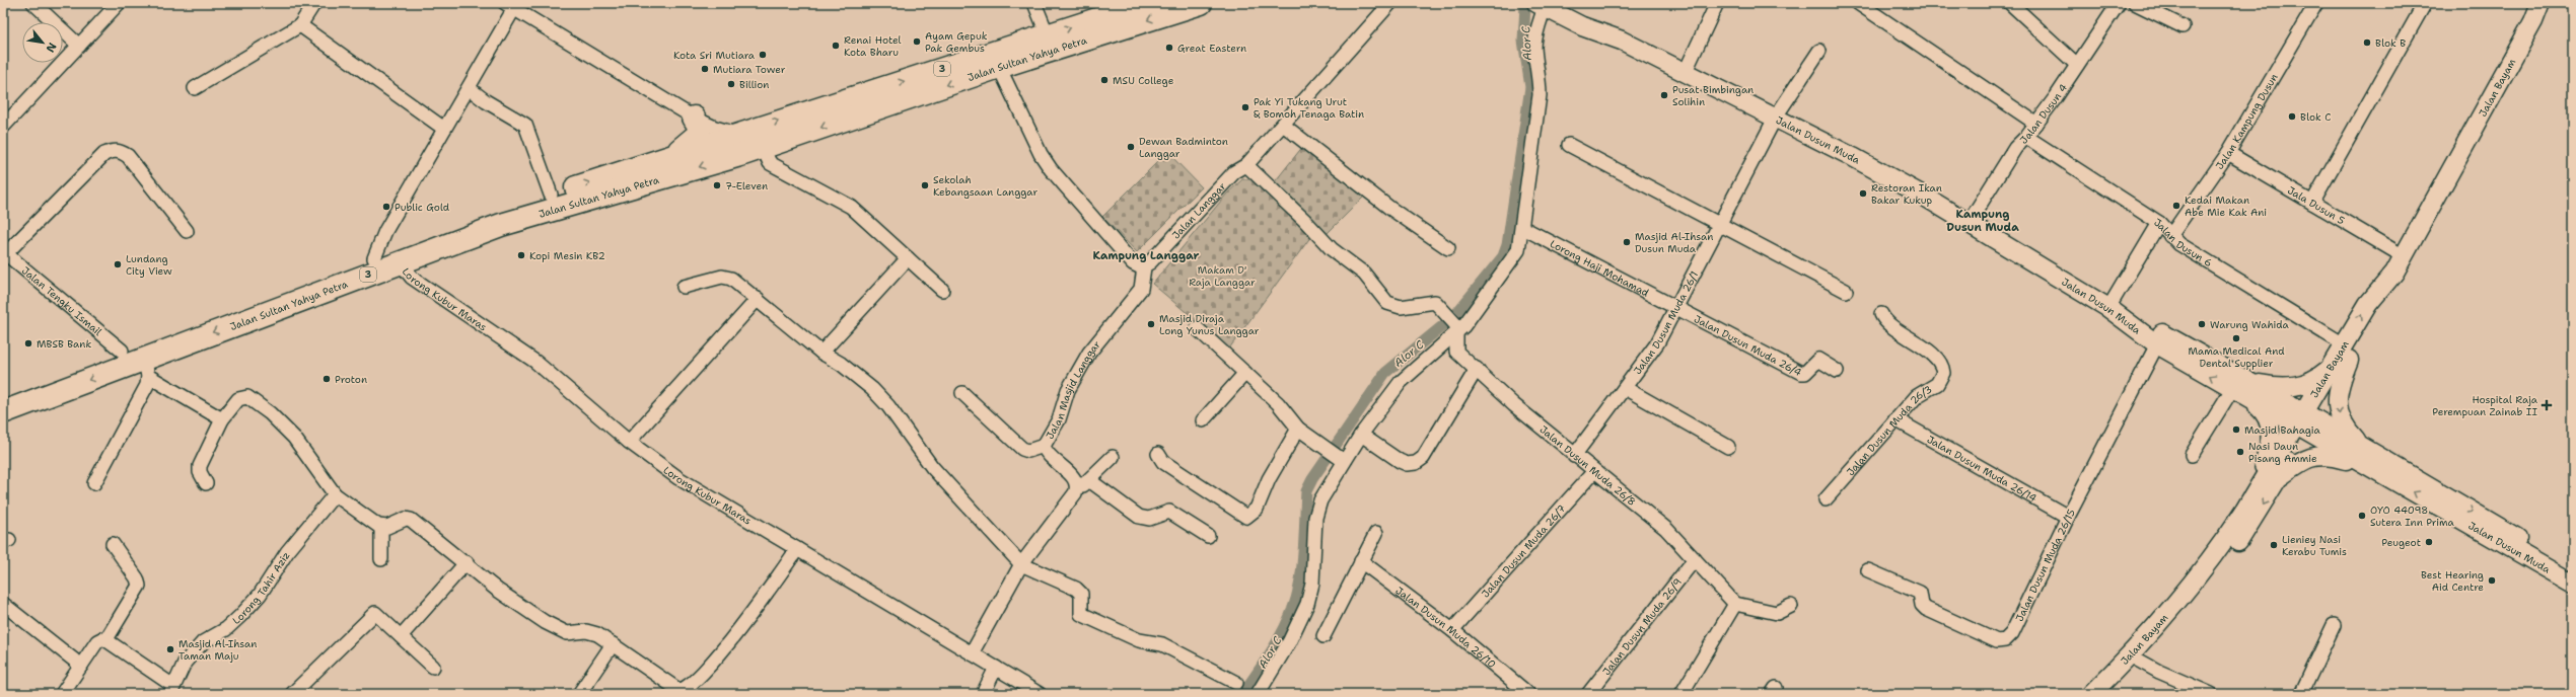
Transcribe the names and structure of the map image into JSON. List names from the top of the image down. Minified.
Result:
{"streets":{"highway":["Jalan Sultan Yahya Petra","3"],"main road":["Jalan Bayam","Jalan Dusun Muda"],"street":["Jalan Dusun 4","Jalan Kampung Dusun","Jala Dusun 5","Jalan Langgar","Jalan Dusun 6","Lorong Haji Mohamad","Lorong Kubur Maras","Jalan Tengku Ismail","Jalan Dusun Muda 26/1","Jalan Dusun Muda 26/4","Jalan Masjid Langgar","Jalan Dusun Muda 26/3","Jalan Dusun Muda 26/8","Jalan Dusun Muda 26/14","Jalan Dusun Muda 26/7","Jalan Dusun Muda 26/15","Lorong Tahir Aziz","Jalan Dusun Muda 26/10","Jalan Dusun Muda 26/9"]},"crossings":[["Jalan Sultan Yahya Petra","Lorong Kubur Maras"],["Jalan Sultan Yahya Petra","Jalan Tengku Ismail"],["Jalan Bayam","Jala Dusun 5"],["Jalan Bayam","Jalan Dusun 6"],["Jalan Dusun 4","Jalan Dusun Muda"],["Jalan Dusun 4","Jalan Dusun 6"],["Jalan Kampung Dusun","Jala Dusun 5"],["Jalan Kampung Dusun","Jalan Dusun 6"],["Jalan Dusun Muda","Jalan Dusun Muda 26/1"],["Jalan Dusun Muda","Jalan Dusun Muda 26/15"],["Jalan Langgar","Jalan Masjid Langgar"],["Lorong Haji Mohamad","Jalan Dusun Muda 26/1"],["Lorong Haji Mohamad","Jalan Dusun Muda 26/4"],["Jalan Dusun Muda 26/1","Jalan Dusun Muda 26/4"],["Jalan Dusun Muda 26/1","Jalan Dusun Muda 26/8"],["Jalan Dusun Muda 26/3","Jalan Dusun Muda 26/14"],["Jalan Dusun Muda 26/8","Jalan Dusun Muda 26/7"],["Jalan Dusun Muda 26/8","Jalan Dusun Muda 26/9"],["Jalan Dusun Muda 26/14","Jalan Dusun Muda 26/15"],["Jalan Dusun Muda 26/7","Jalan Dusun Muda 26/10"]],"districts":["Kampung Dusun Muda","Kampung Langgar"],"water":["Alor C"],"parks":["Makam D' Raja Langgar"],"places":{"other":["Ayam Gepuk Pak Gembus","Blok B","Renai Hotel Kota Bharu","Great Eastern","Kota Sri Mutiara","Mutiara Tower","MSU College","Billion","Pusat Bimbingan Solihin","Pak Yi Tukang Urut & Bomoh Tenaga Batin","Blok C","Dewan Badminton Langgar","7-Eleven","Sekolah Kebangsaan Langgar","Restoran Ikan Bakar Kukup","Kedai Makan Abe Mie Kak Ani","Public Gold","Masjid Al-Ihsan Dusun Muda","Kopi Mesin KB2","Lundang City View","Masjid Diraja Long Yunus Langgar","Warung Wahida","Mama Medical And Dental Supplier","MBSB Bank","Proton","Masjid Bahagia","Nasi Daun Pisang Ammie","OYO 44098 Sutera Inn Prima","Peugeot","Lieniey Nasi Kerabu Tumis","Best Hearing Aid Centre","Masjid Al-Ihsan Taman Maju"],"health":["Hospital Raja Perempuan Zainab II"]},"north":"bottom right"}
